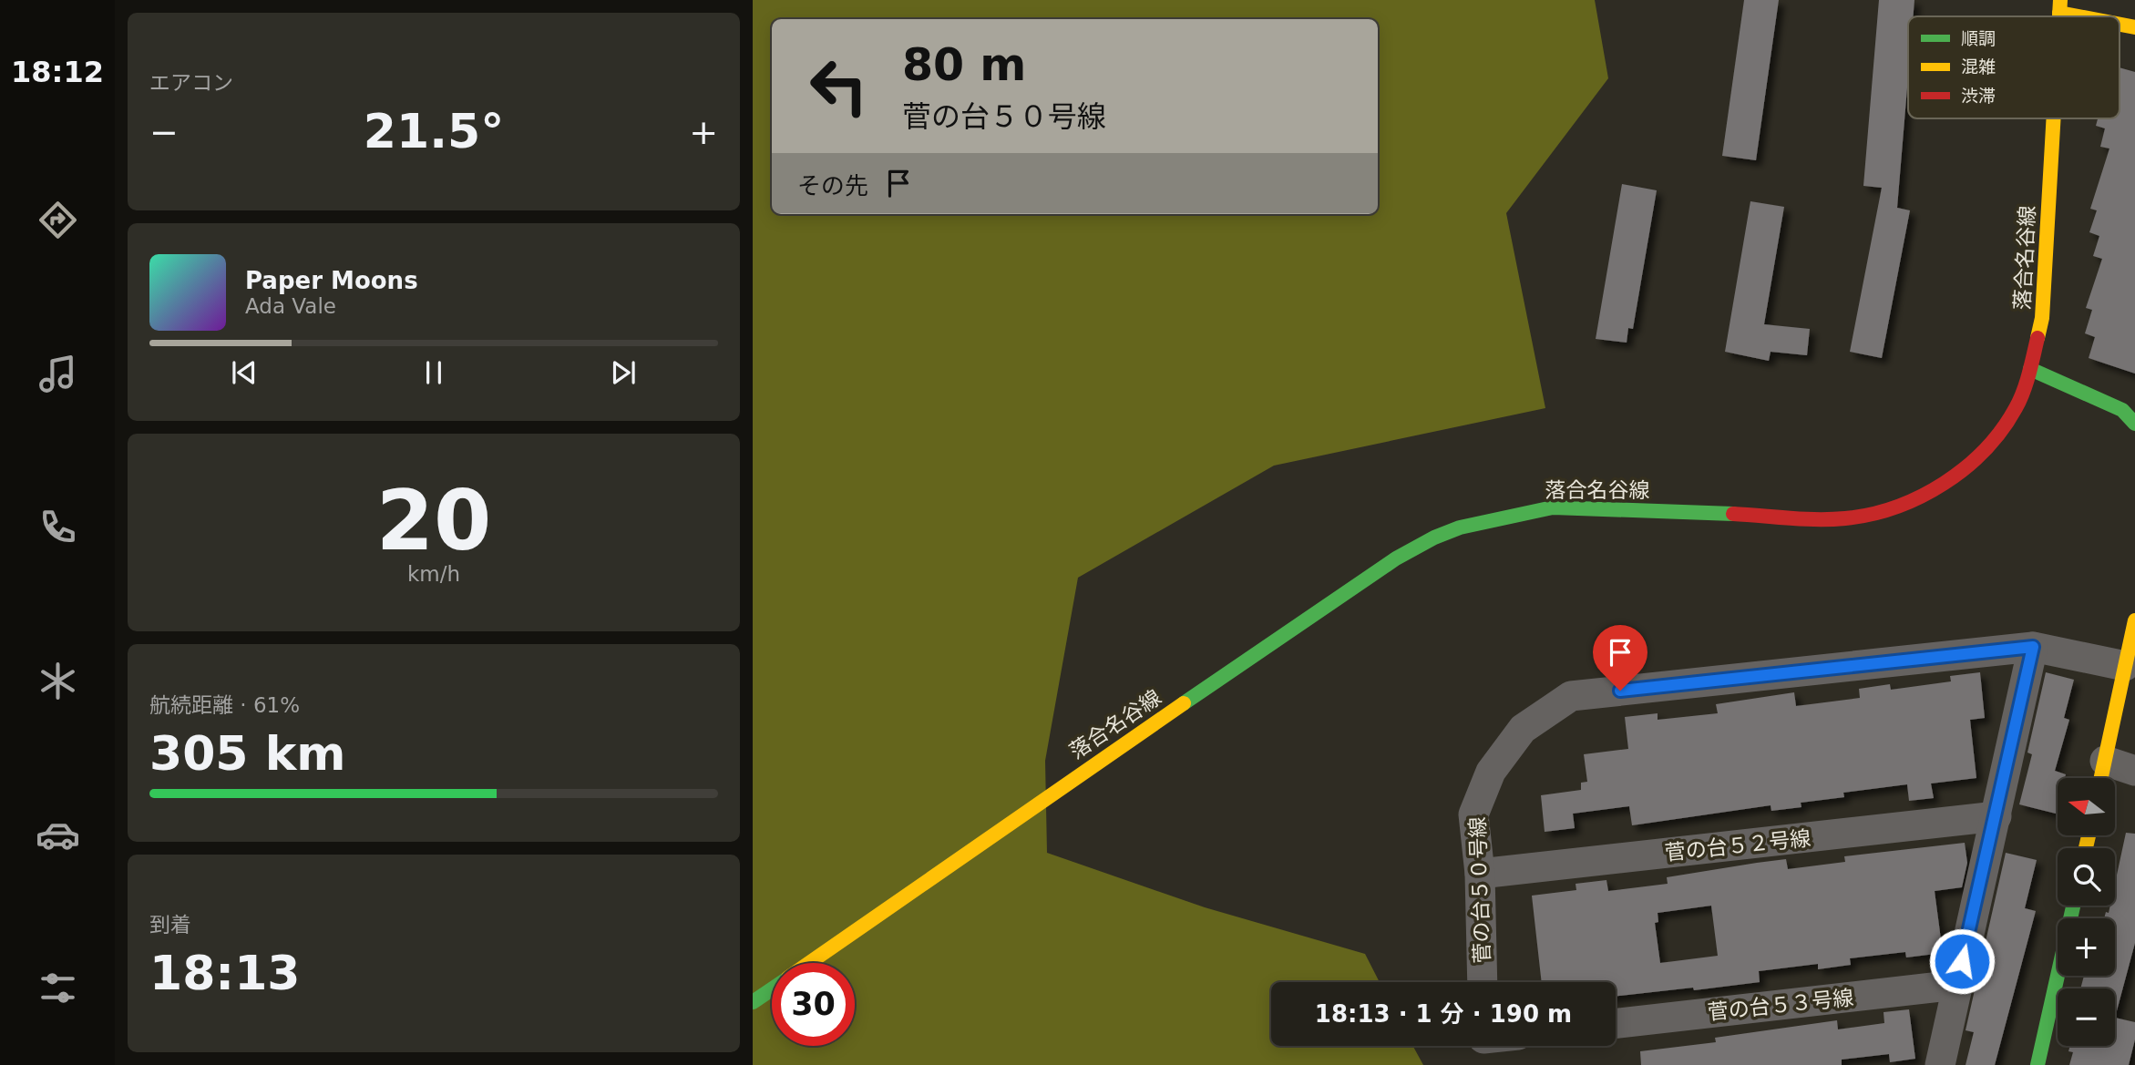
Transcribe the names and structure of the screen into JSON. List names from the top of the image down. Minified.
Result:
{"streets":{"street":["落合名谷線","菅の台５２号線","菅の台５０号線","菅の台５３号線"]},"crossings":[["菅の台５２号線","菅の台５０号線"]],"legend":["順調","混雑","渋滞"],"north":"left","page":{"tabs":"18:12","tile":["エアコン",["20","km/h"],["航続距離 · 61%","305 km"],["到着","18:13"]],"turn":["80 m","菅の台５０号線"],"heat":["−","21.5°","+"],"then":"その先","song":["Paper Moons","Ada Vale"],"map_buttons":["+","−"],"limit":"30","trip":"18:13 · 1 分 · 190 m"}}
